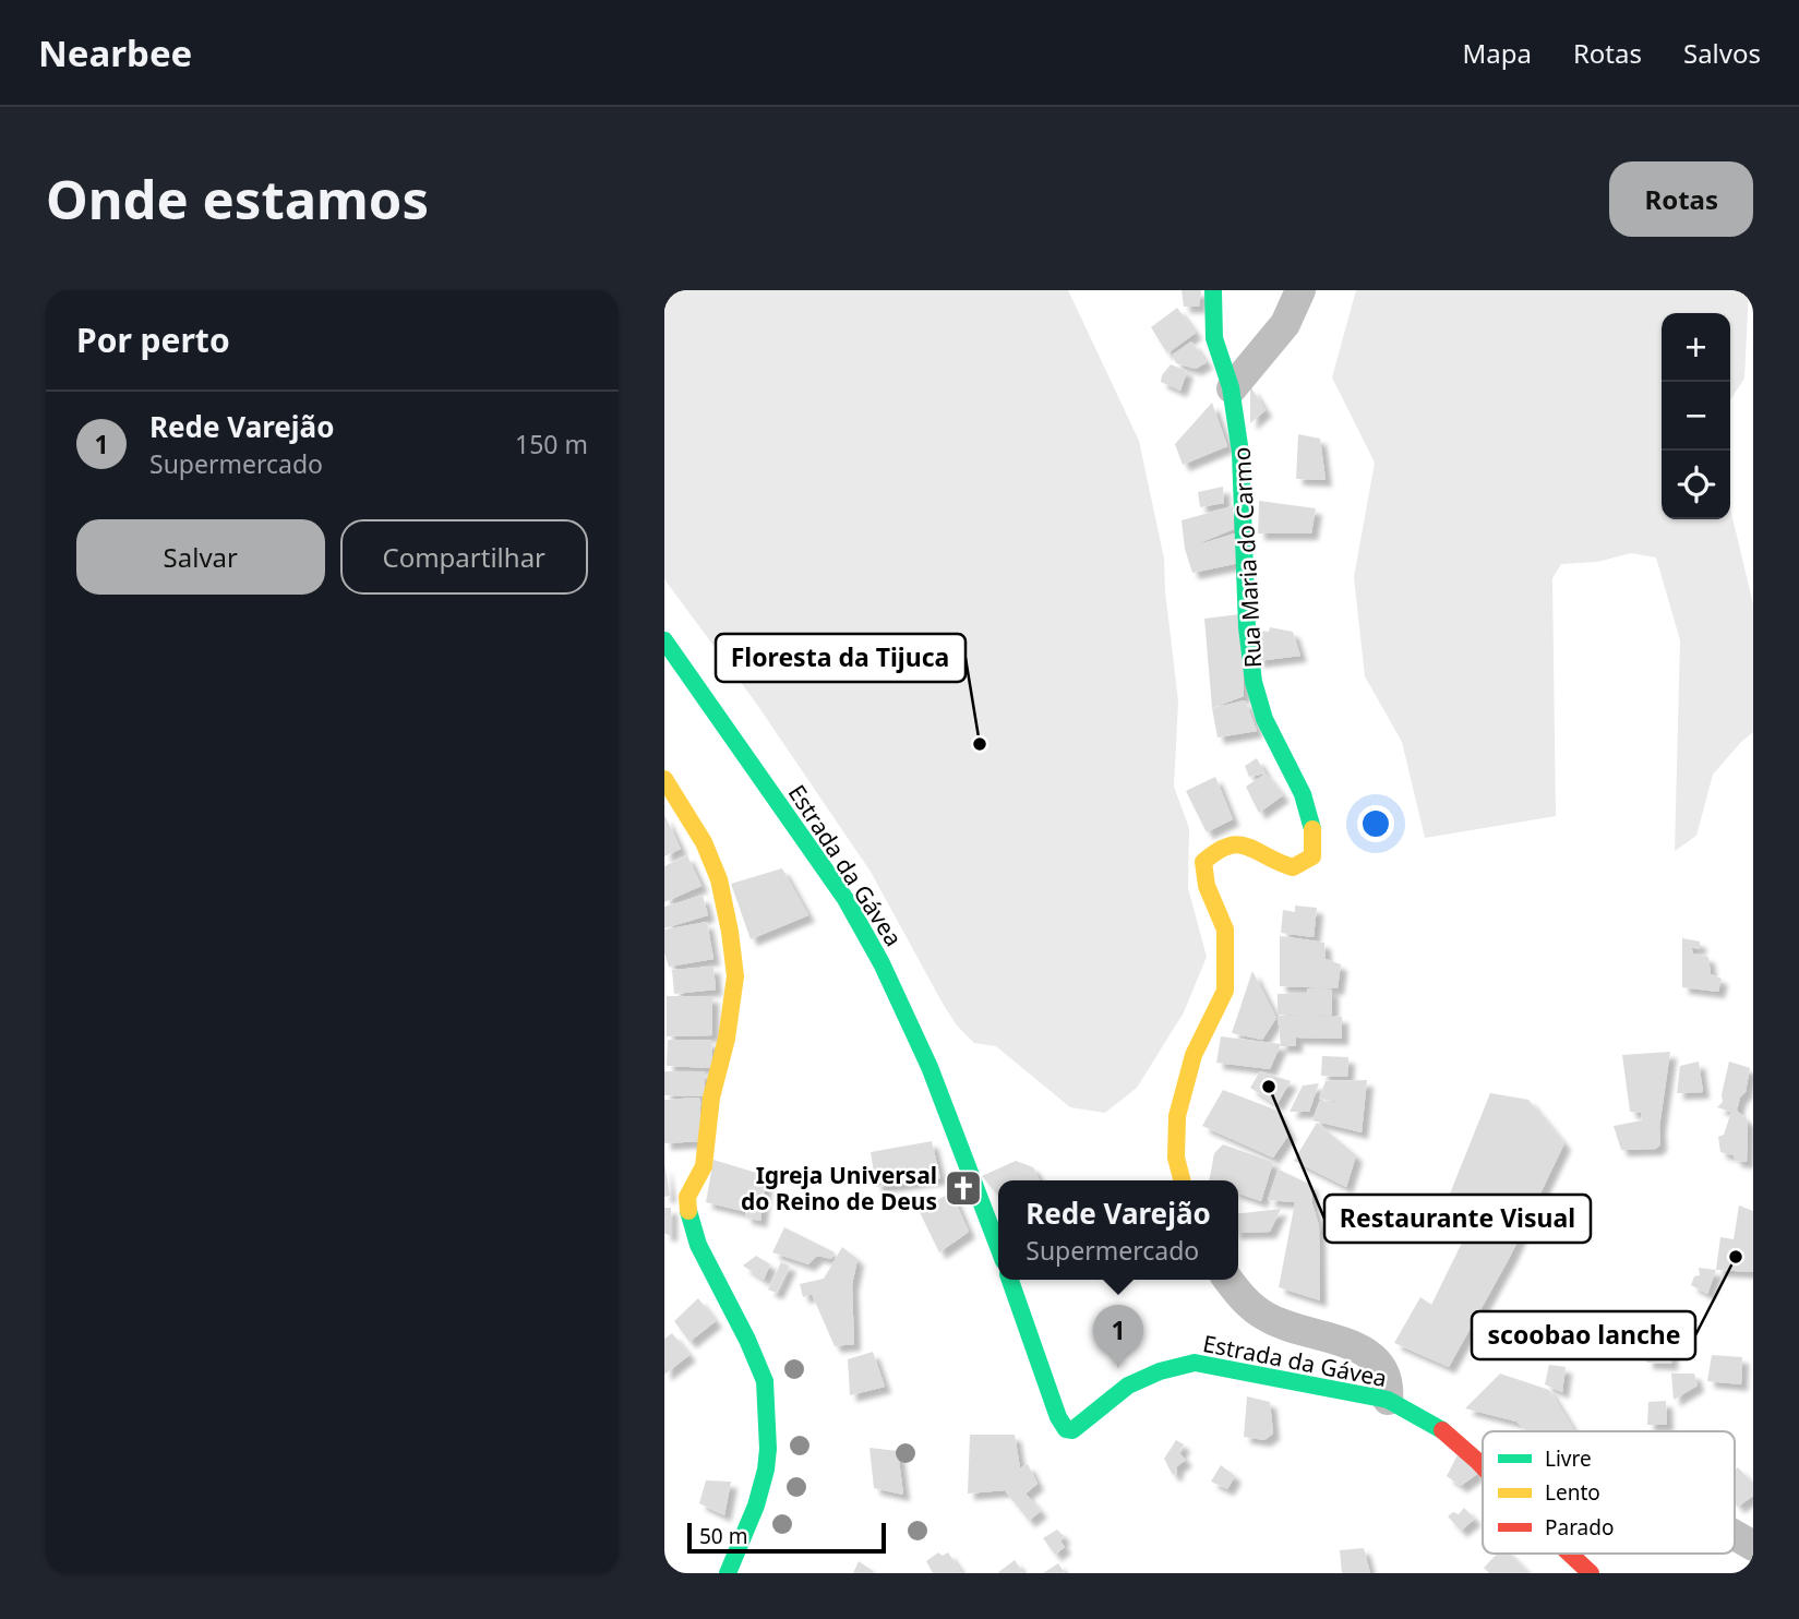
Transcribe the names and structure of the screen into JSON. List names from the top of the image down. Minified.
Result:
{"streets":{"street":["Rua Maria do Carmo","Estrada da Gávea"]},"places":{"other":["Floresta da Tijuca","Restaurante Visual","scoobao lanche"],"church":["Igreja Universal do Reino de Deus"]},"legend":["Livre","Lento","Parado"],"scale_bar":"50 m","page":{"header":"Nearbee","nav":["Mapa","Rotas","Salvos"],"buttons":["Rotas",["Salvar","Compartilhar"]],"title":"Onde estamos","heading":"Por perto","map_buttons":["+","−"],"list":[{"mark":"1","name":"Rede Varejão","note":"Supermercado","value":"150 m"}],"popup":["Rede Varejão","Supermercado"],"pins":"1","scale":"50 m"}}
